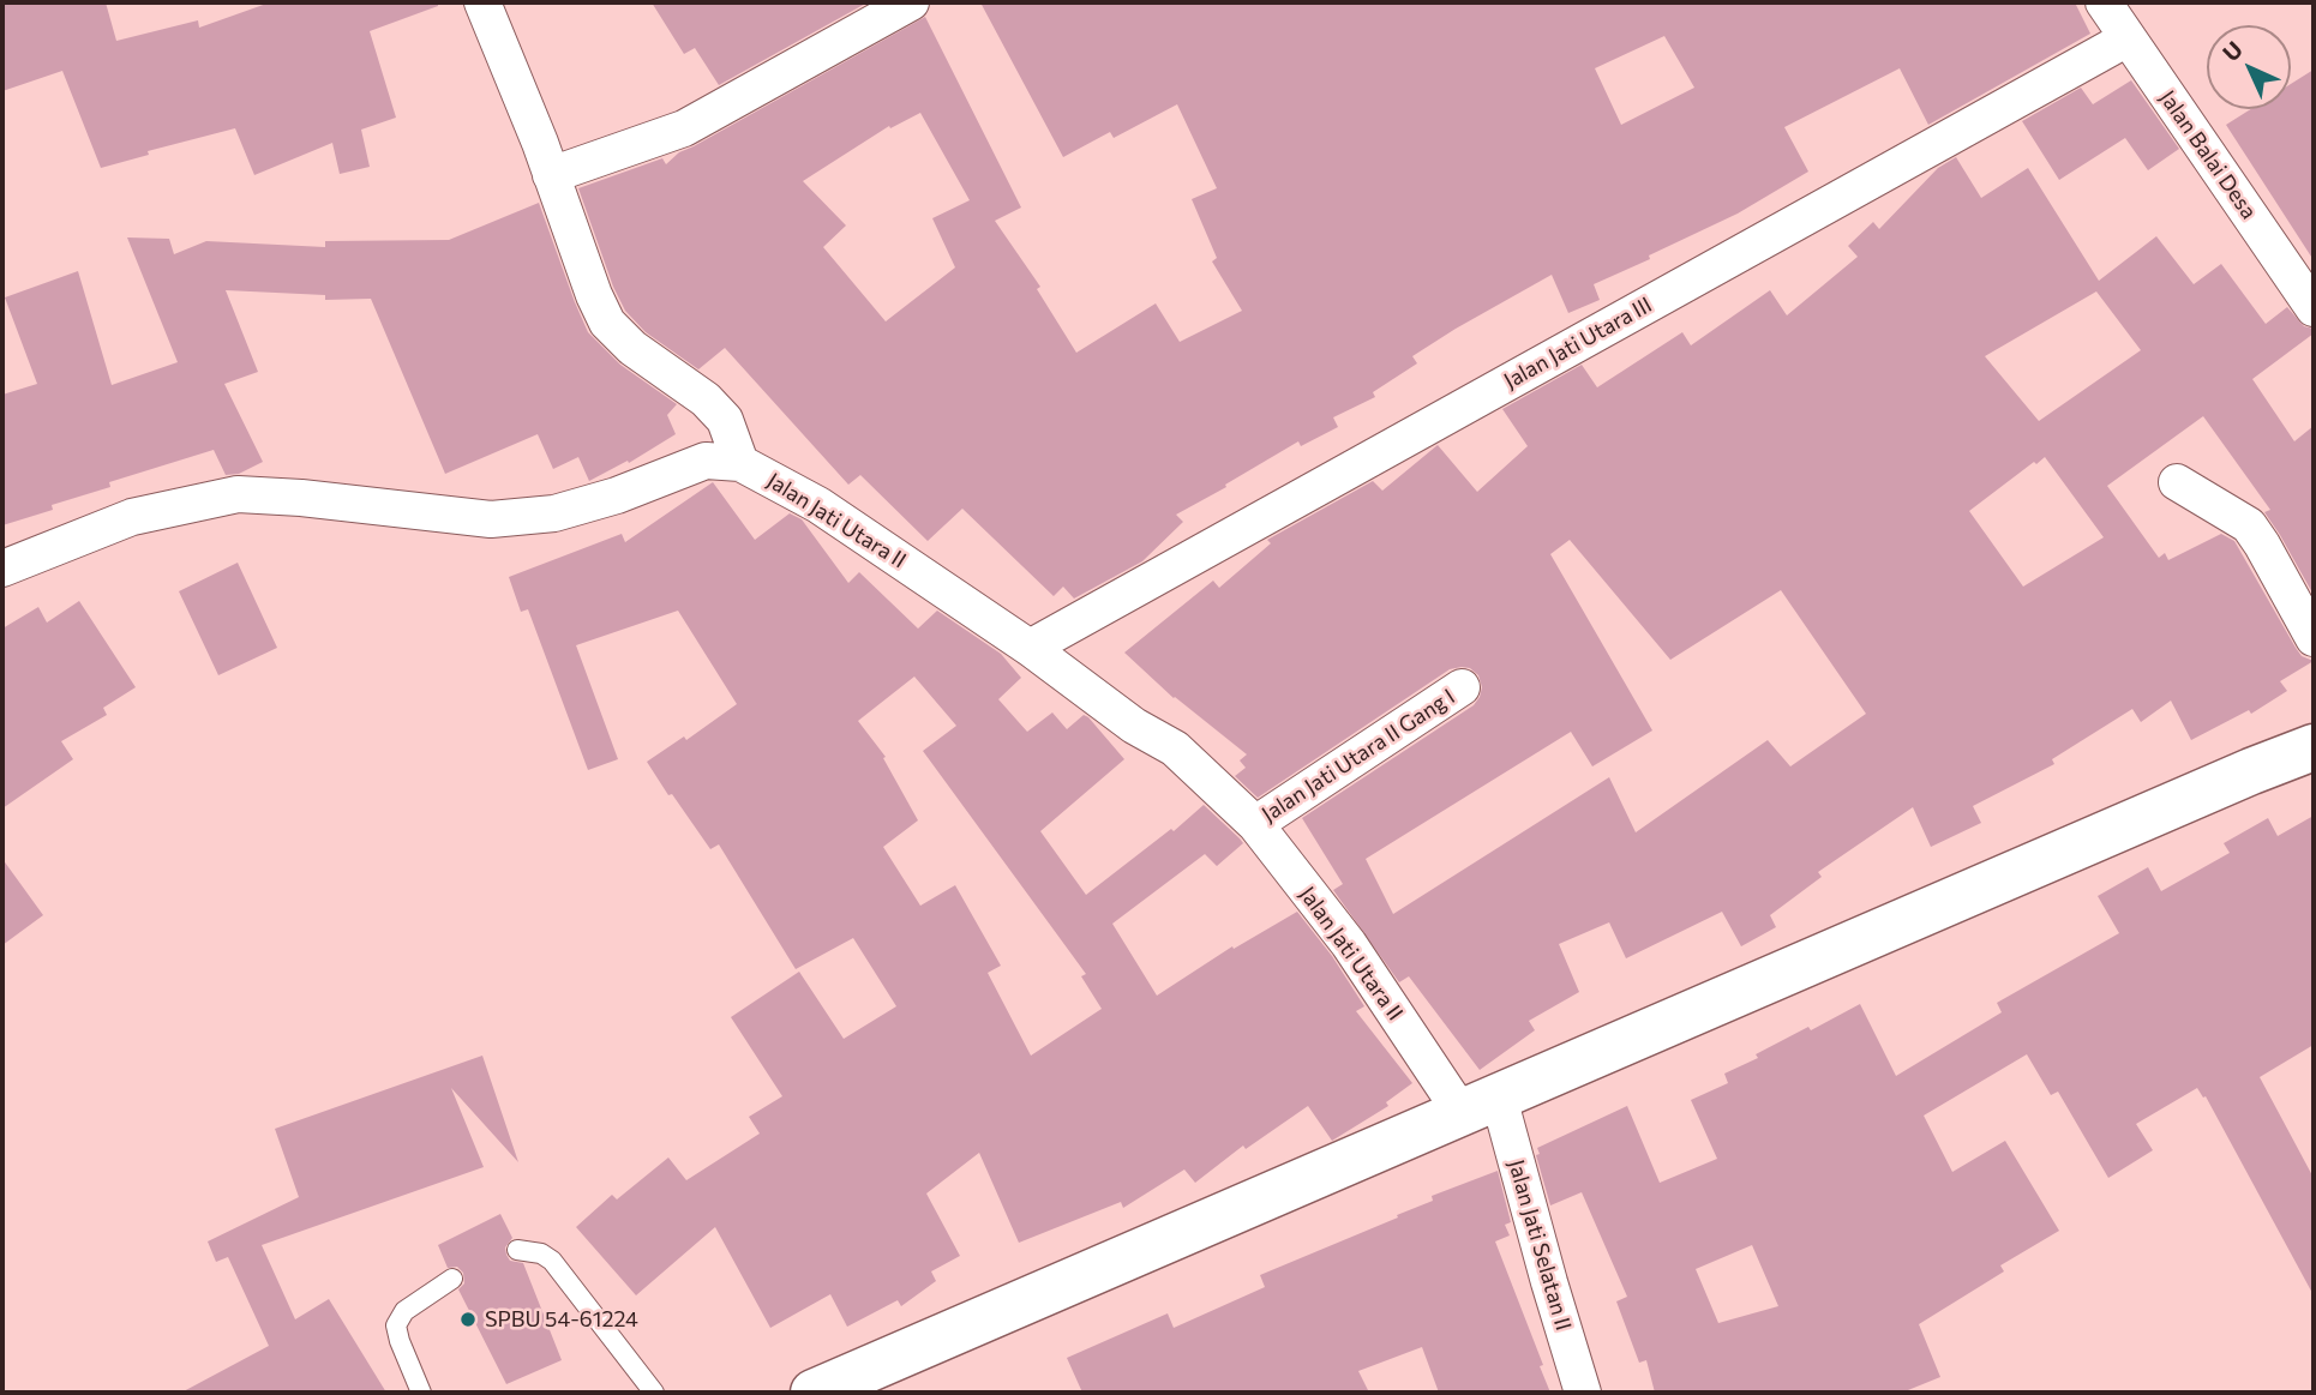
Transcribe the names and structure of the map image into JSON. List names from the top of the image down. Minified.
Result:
{"streets":{"street":["Jalan Balai Desa","Jalan Jati Utara III","Jalan Jati Utara II","Jalan Jati Utara II Gang I","Jalan Jati Selatan II"]},"crossings":[["Jalan Balai Desa","Jalan Jati Utara III"],["Jalan Jati Utara III","Jalan Jati Utara II"],["Jalan Jati Utara II","Jalan Jati Utara II Gang I"],["Jalan Jati Utara II","Jalan Jati Selatan II"]],"places":["SPBU 54-61224"],"north":"top left"}
